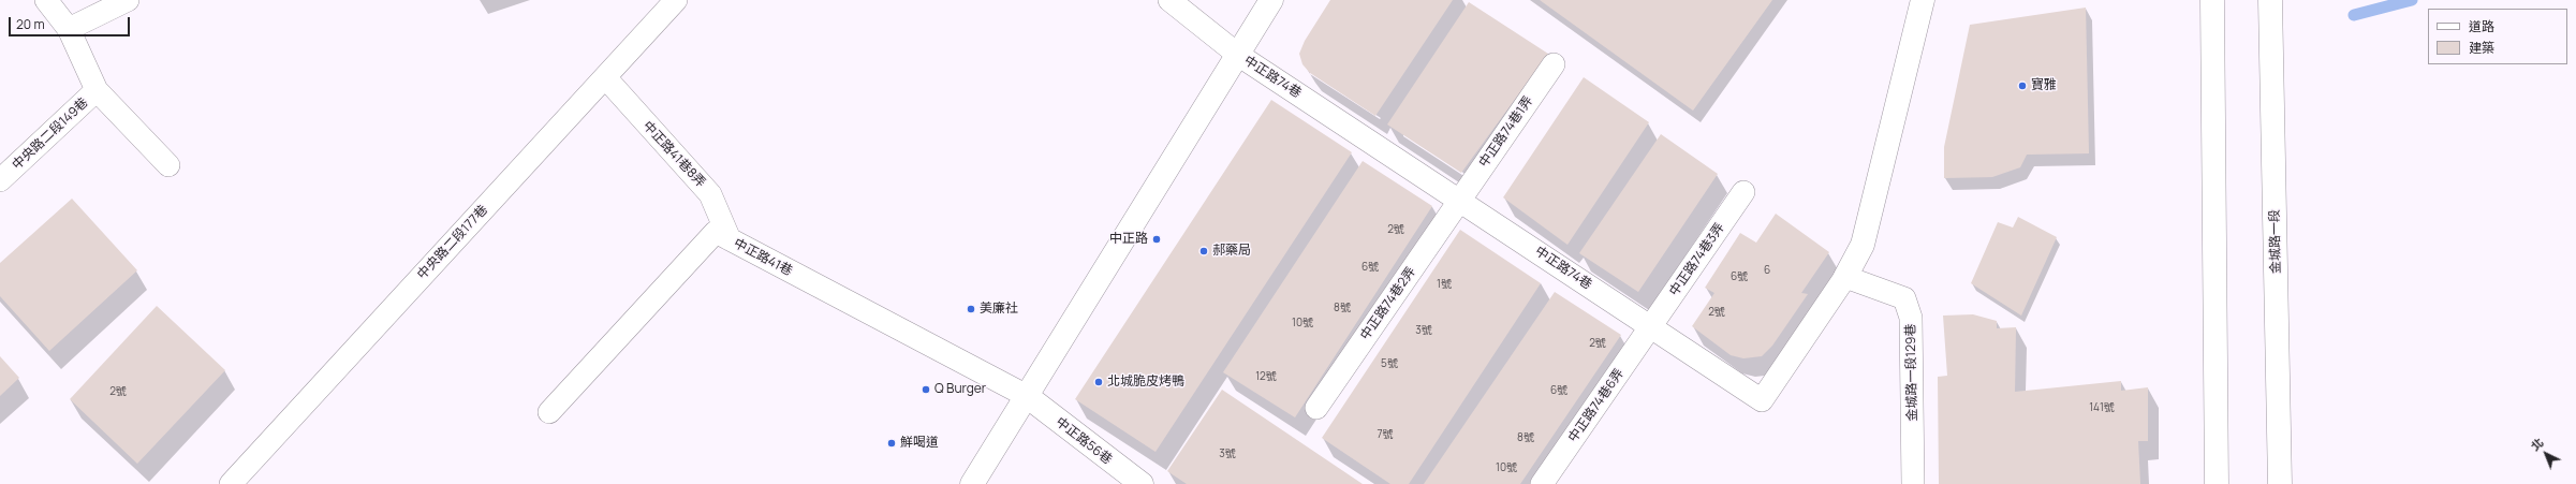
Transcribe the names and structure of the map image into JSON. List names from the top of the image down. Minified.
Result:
{"streets":{"street":["金城路一段","中正路56巷"],"lane":["中正路74巷","中正路74巷1弄","中央路二段149巷","中正路41巷8弄","中央路二段177巷","中正路41巷","中正路74巷3弄","中正路74巷2弄","金城路一段129巷","中正路74巷6弄"]},"crossings":[["中正路74巷","中正路74巷1弄"],["中正路74巷","中正路74巷3弄"],["中正路74巷","中正路74巷2弄"],["中正路74巷","金城路一段129巷"],["中正路74巷","中正路74巷6弄"],["中正路74巷1弄","中正路74巷2弄"],["中正路41巷8弄","中央路二段177巷"],["中正路41巷8弄","中正路41巷"],["中正路41巷","中正路56巷"],["中正路74巷3弄","中正路74巷6弄"]],"places":["寶雅","中正路","郝藥局","美廉社","北城脆皮烤鴨","Q Burger","鮮喝道"],"house_numbers":["2號","6號","6","6號","1號","8號","2號","10號","3號","2號","5號","12號","6號","2號","141號","7號","8號","3號","10號"],"legend":["道路","建築"],"scale_bar":"20 m","north":"top left"}
